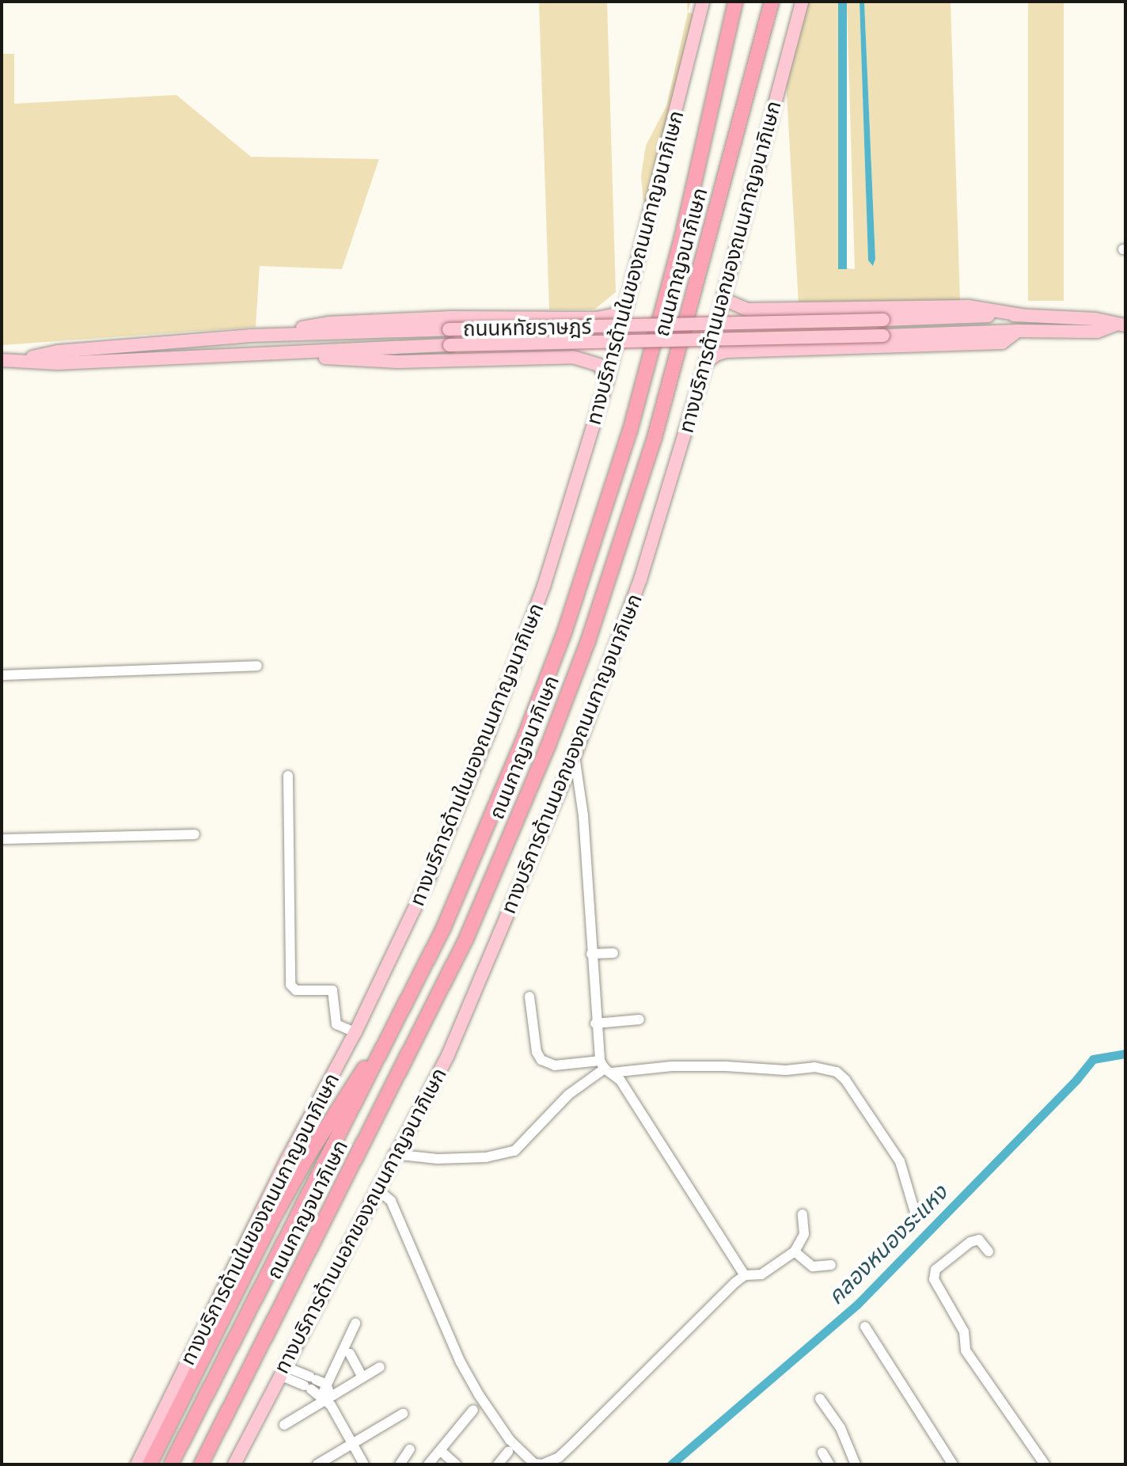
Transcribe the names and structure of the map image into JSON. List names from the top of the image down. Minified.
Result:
{"streets":{"highway":["ถนนกาญจนาภิเษก"],"main road":["ทางบริการด้านนอกของถนนกาญจนาภิเษก","ทางบริการด้านในของถนนกาญจนาภิเษก","ถนนหทัยราษฎร์"]},"water":["คลองหนองระแหง"]}
